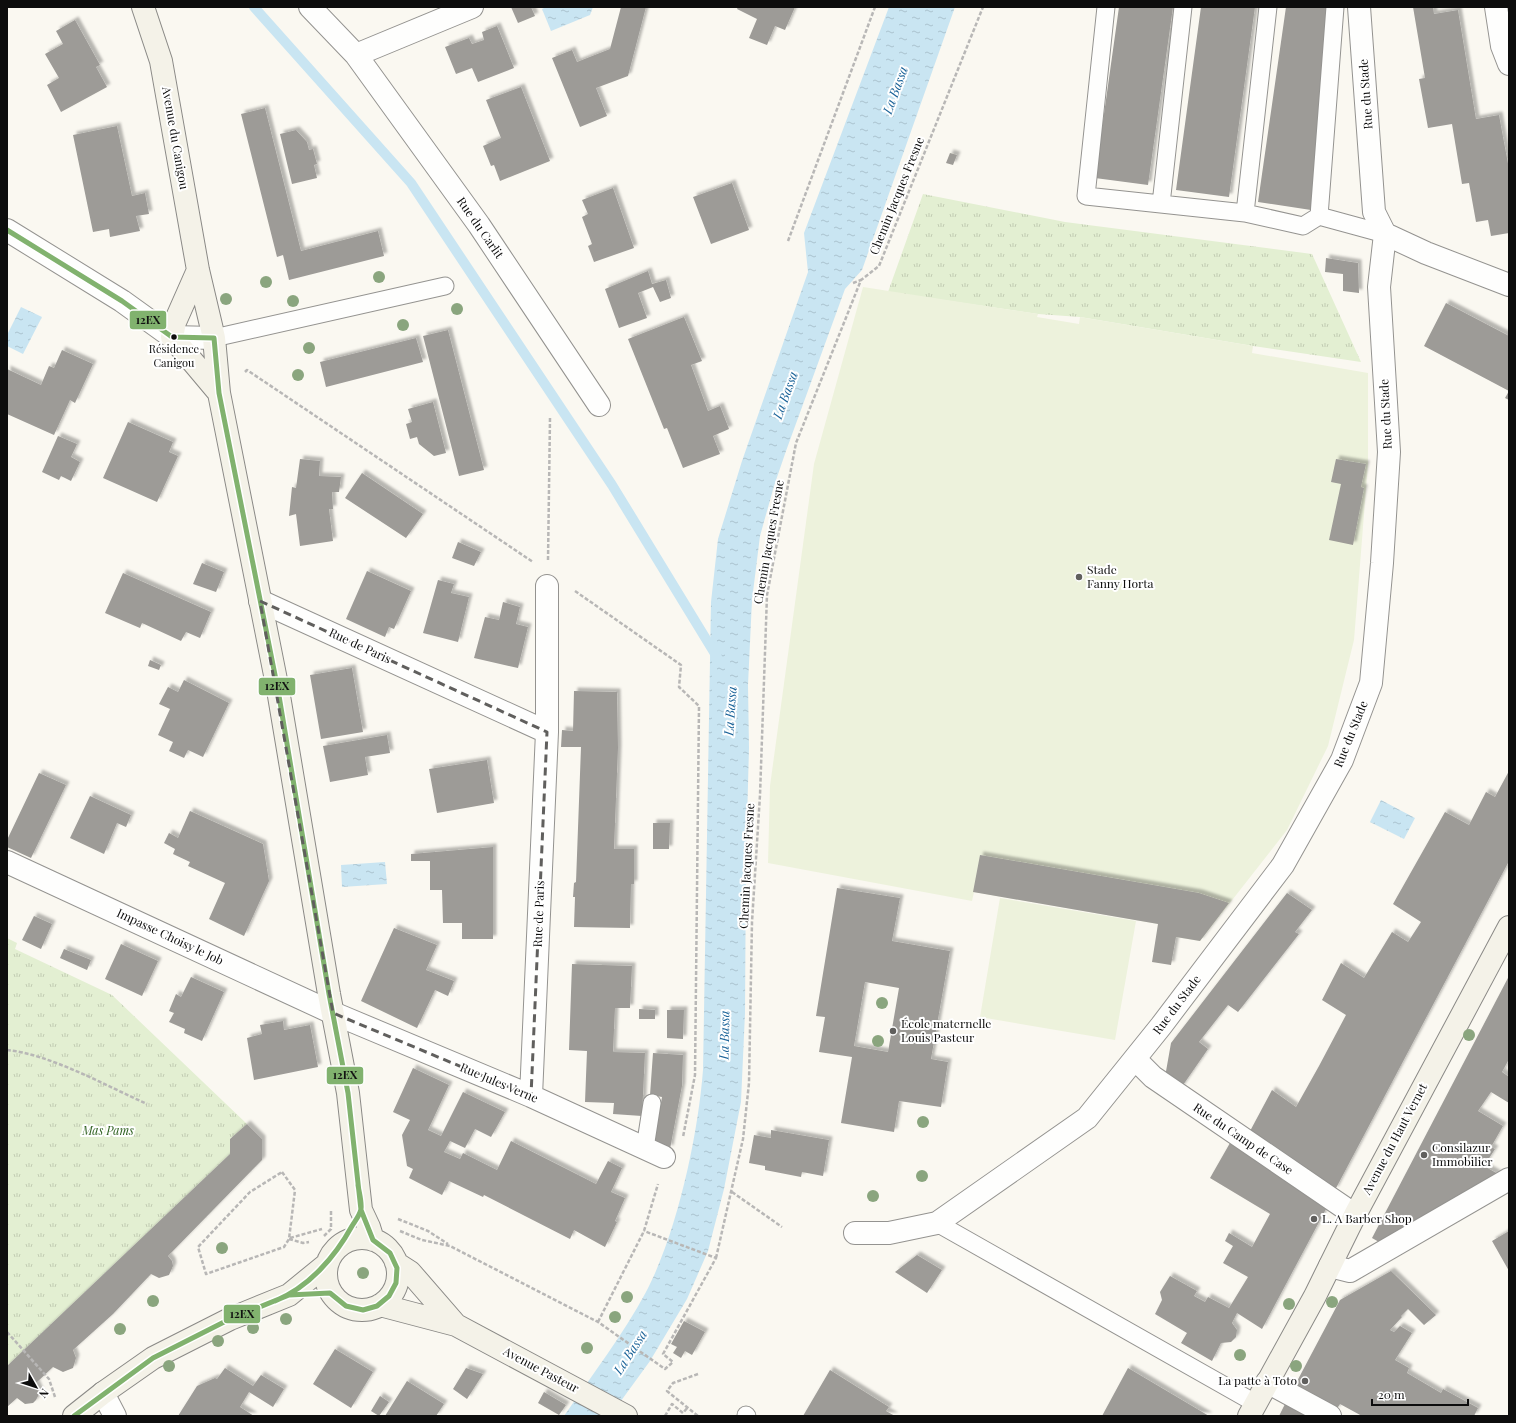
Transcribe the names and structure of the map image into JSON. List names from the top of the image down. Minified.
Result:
{"streets":{"street":["Rue du Stade","Avenue du Canigou","Rue du Carlit","Rue de Paris","Impasse Choisy le Job","Rue Jules Verne","Rue du Camp de Case","Avenue du Haut Vernet","Avenue Pasteur"],"path":["Chemin Jacques Fresne"]},"crossings":[["Rue du Stade","Rue du Camp de Case"],["Avenue du Canigou","Rue de Paris"],["Avenue du Canigou","Impasse Choisy le Job"],["Avenue du Canigou","Rue Jules Verne"],["Avenue du Canigou","Avenue Pasteur"],["Rue de Paris","Rue Jules Verne"],["Impasse Choisy le Job","Rue Jules Verne"],["Rue du Camp de Case","Avenue du Haut Vernet"]],"water":["La Bassa"],"parks":["Mas Pams"],"places":["Résidence Canigou","Stade Fanny Horta","École maternelle Louis Pasteur","Consilazur Immobilier","L. A Barber Shop","La patte à Toto"],"lines":["transit line 12EX"],"scale_bar":"20 m","north":"bottom right"}
